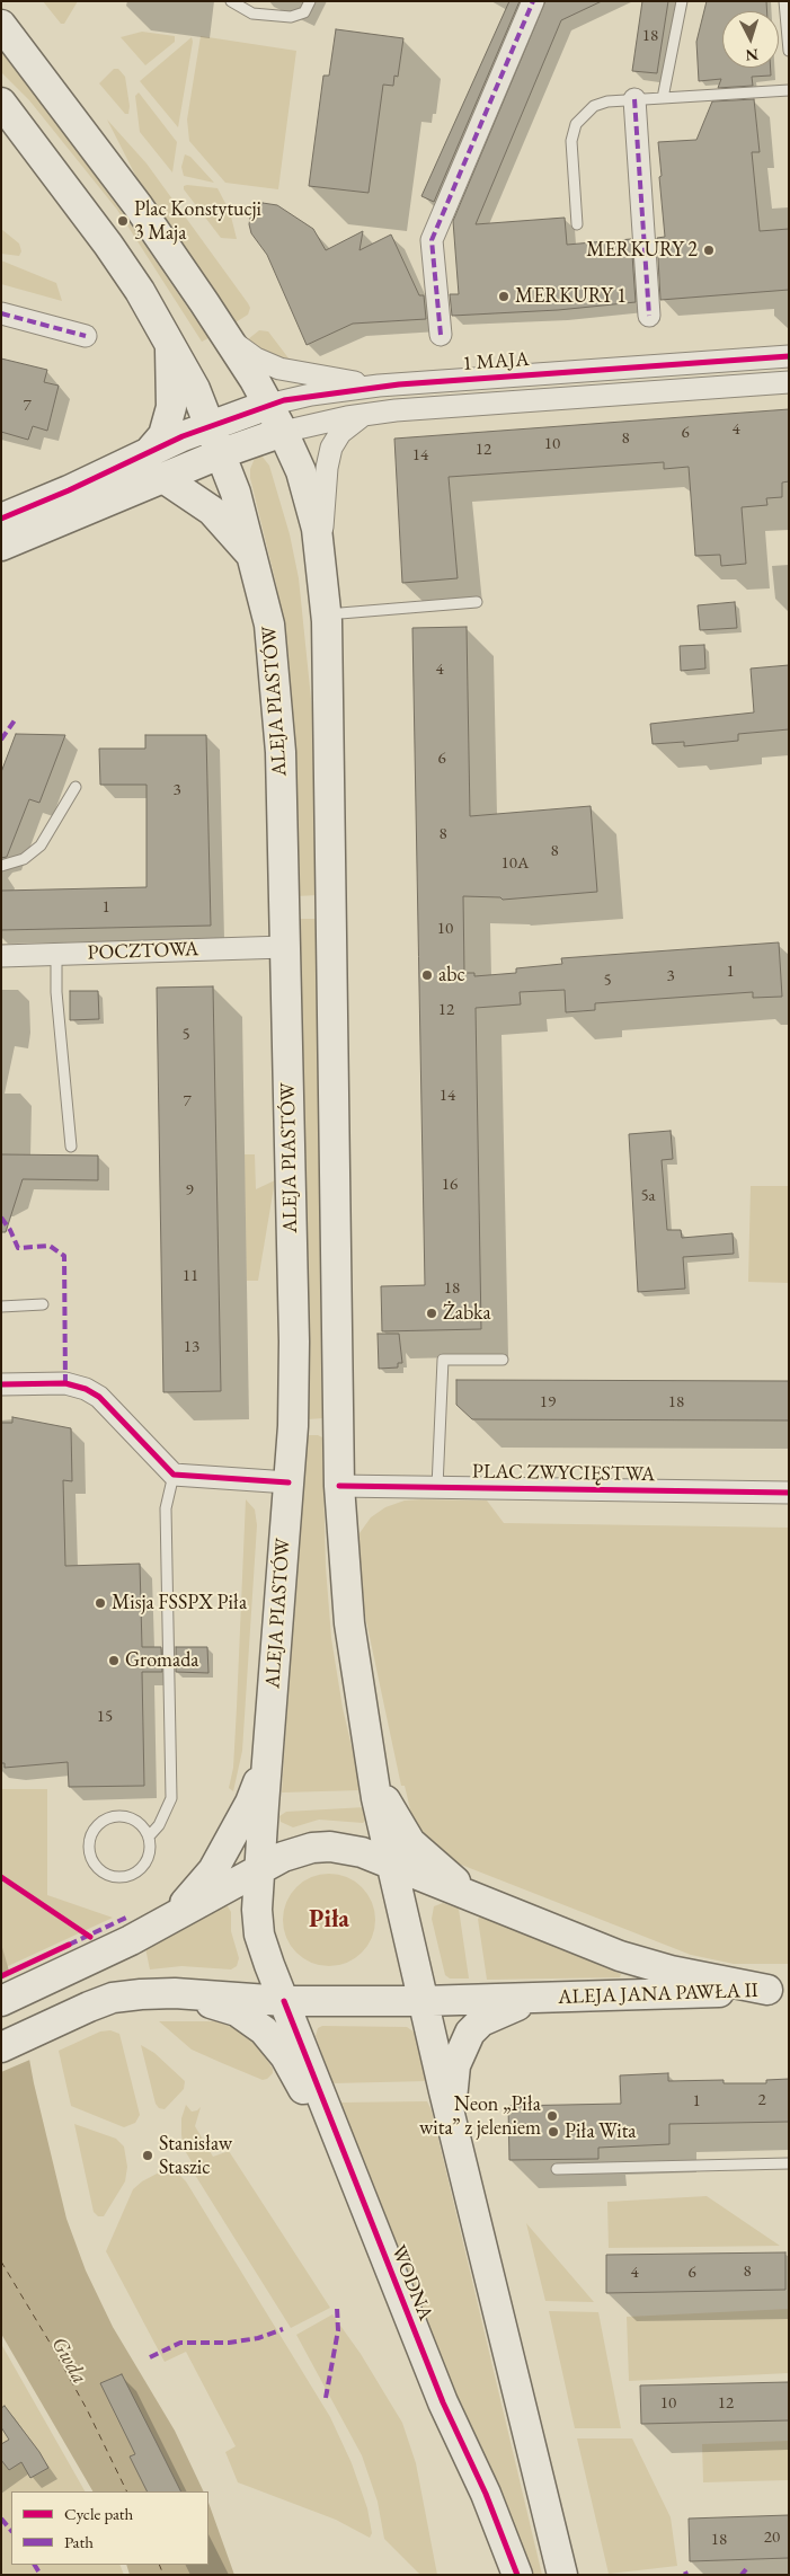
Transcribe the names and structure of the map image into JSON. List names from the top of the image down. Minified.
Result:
{"streets":{"main road":["1 MAJA","ALEJA PIASTÓW","ALEJA JANA PAWŁA II","WODNA"],"street":["POCZTOWA","PLAC ZWYCIĘSTWA"]},"crossings":[["1 MAJA","ALEJA PIASTÓW"],["ALEJA PIASTÓW","POCZTOWA"],["ALEJA PIASTÓW","ALEJA JANA PAWŁA II"],["ALEJA PIASTÓW","WODNA"],["ALEJA JANA PAWŁA II","WODNA"]],"districts":["Piła"],"water":["Gwda"],"places":["Plac Konstytucji 3 Maja","MERKURY 2","MERKURY 1","abc","Żabka","Misja FSSPX Piła","Gromada","Neon „Piła wita” z jeleniem","Piła Wita","Stanisław Staszic"],"house_numbers":["18","7","4","6","8","10","12","14","4","6","3","8","8","10A","1","10","1","3","5","12","5","14","7","16","9","5a","11","18","13","19","18","15","2","1","8","4","6","10","12","20","18"],"legend":["Cycle path","Path"],"north":"bottom"}
